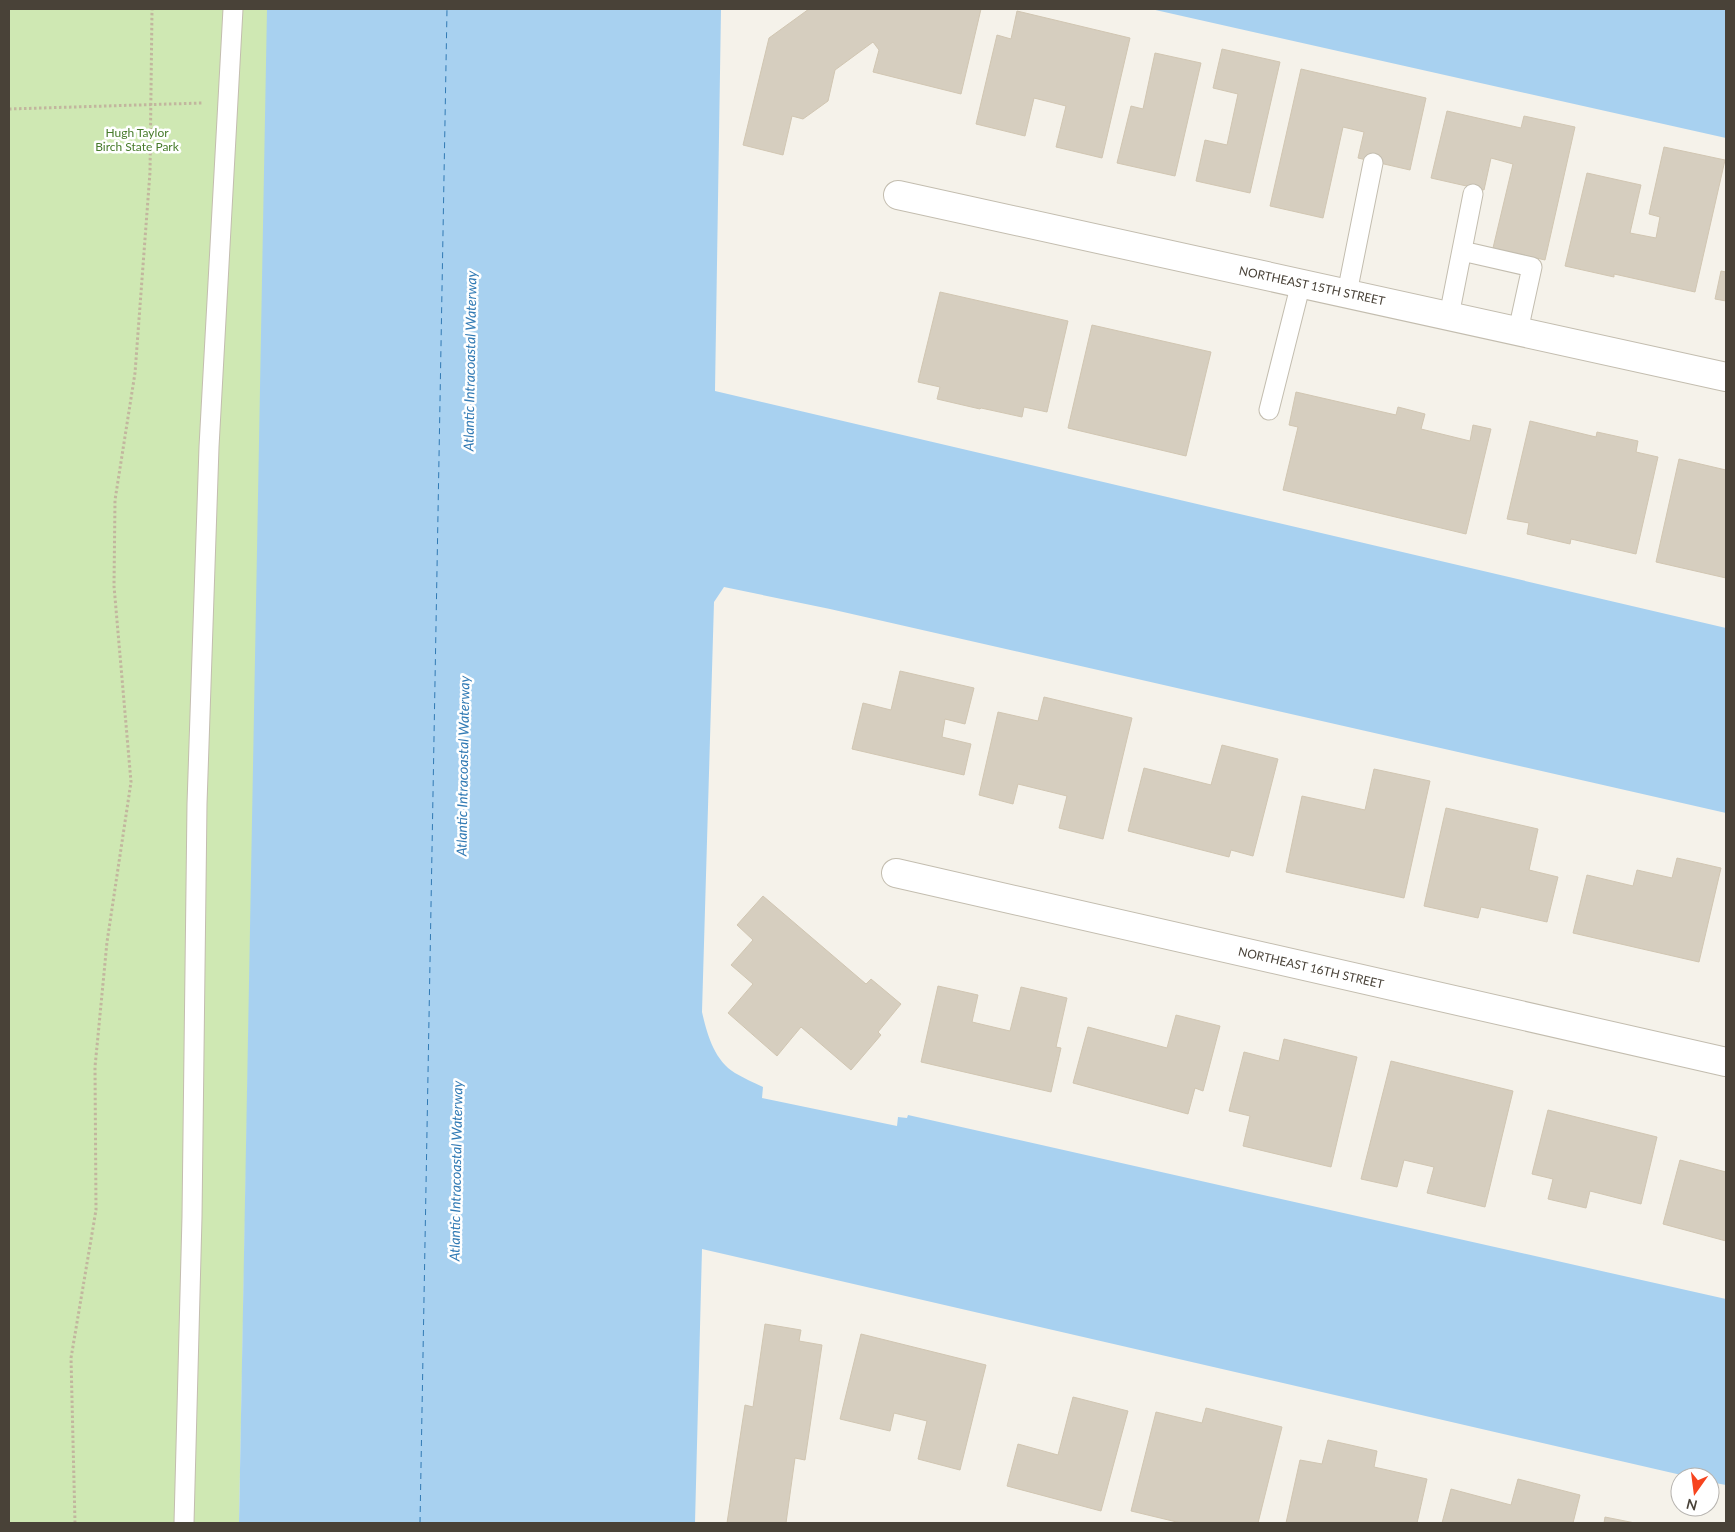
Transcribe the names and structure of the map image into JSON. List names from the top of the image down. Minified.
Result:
{"streets":{"street":["NORTHEAST 15TH STREET","NORTHEAST 16TH STREET"]},"water":["Atlantic Intracoastal Waterway"],"parks":["Hugh Taylor Birch State Park"],"north":"bottom"}
